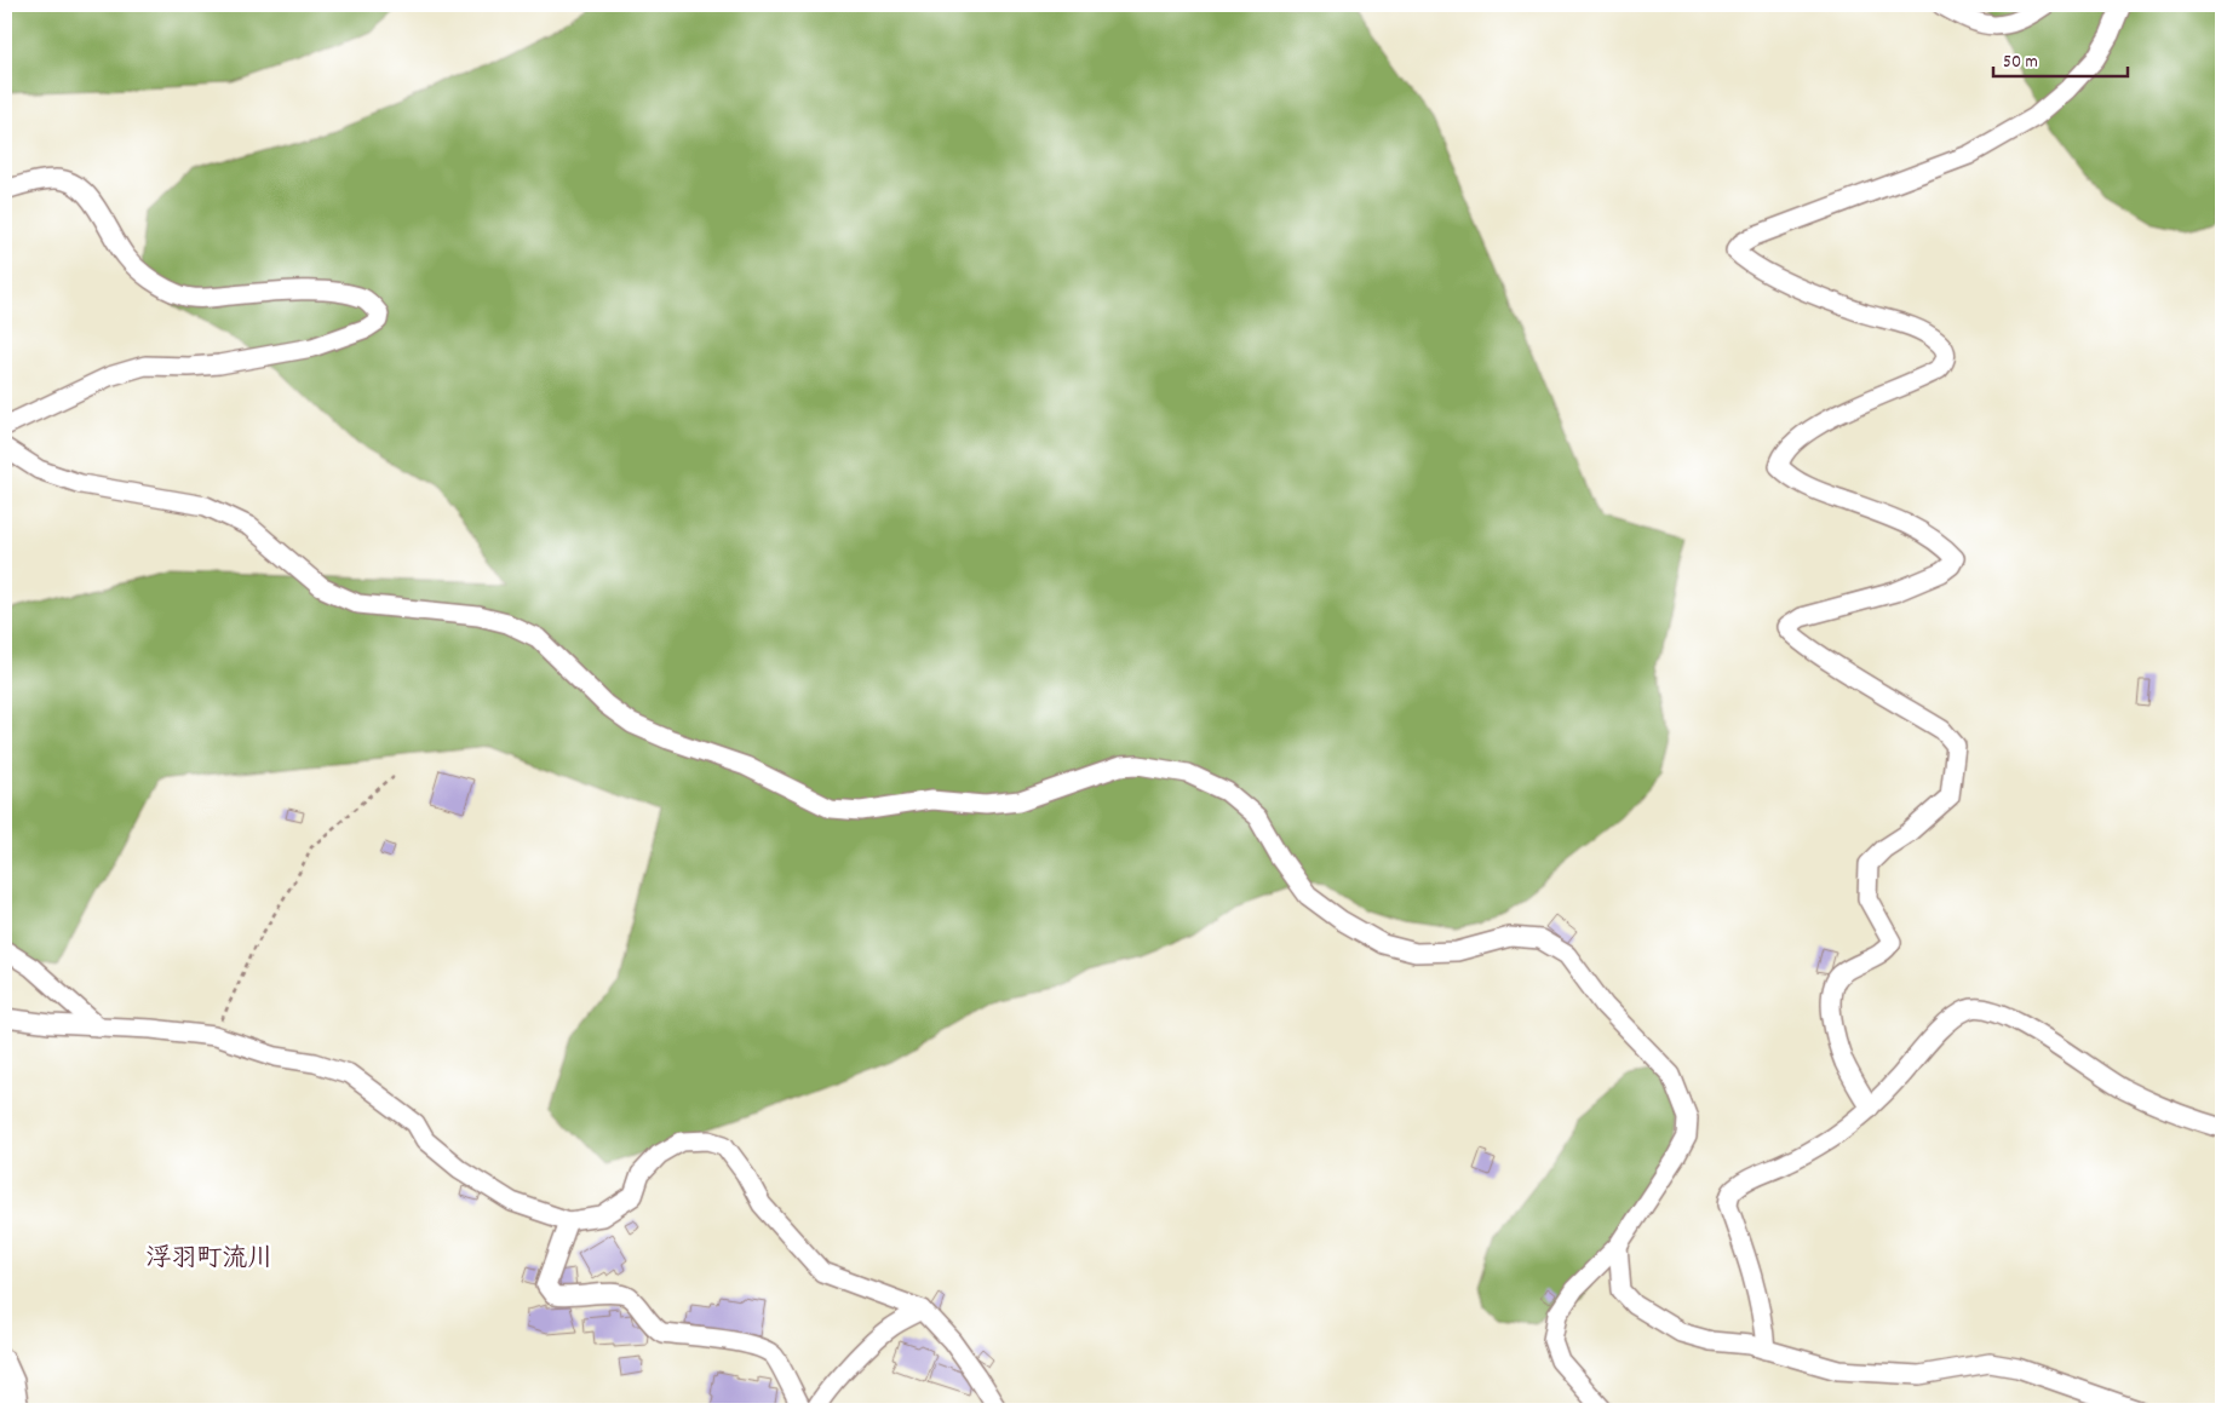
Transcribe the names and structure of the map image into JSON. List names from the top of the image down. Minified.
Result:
{"districts":["浮羽町流川"],"scale_bar":"50 m"}
